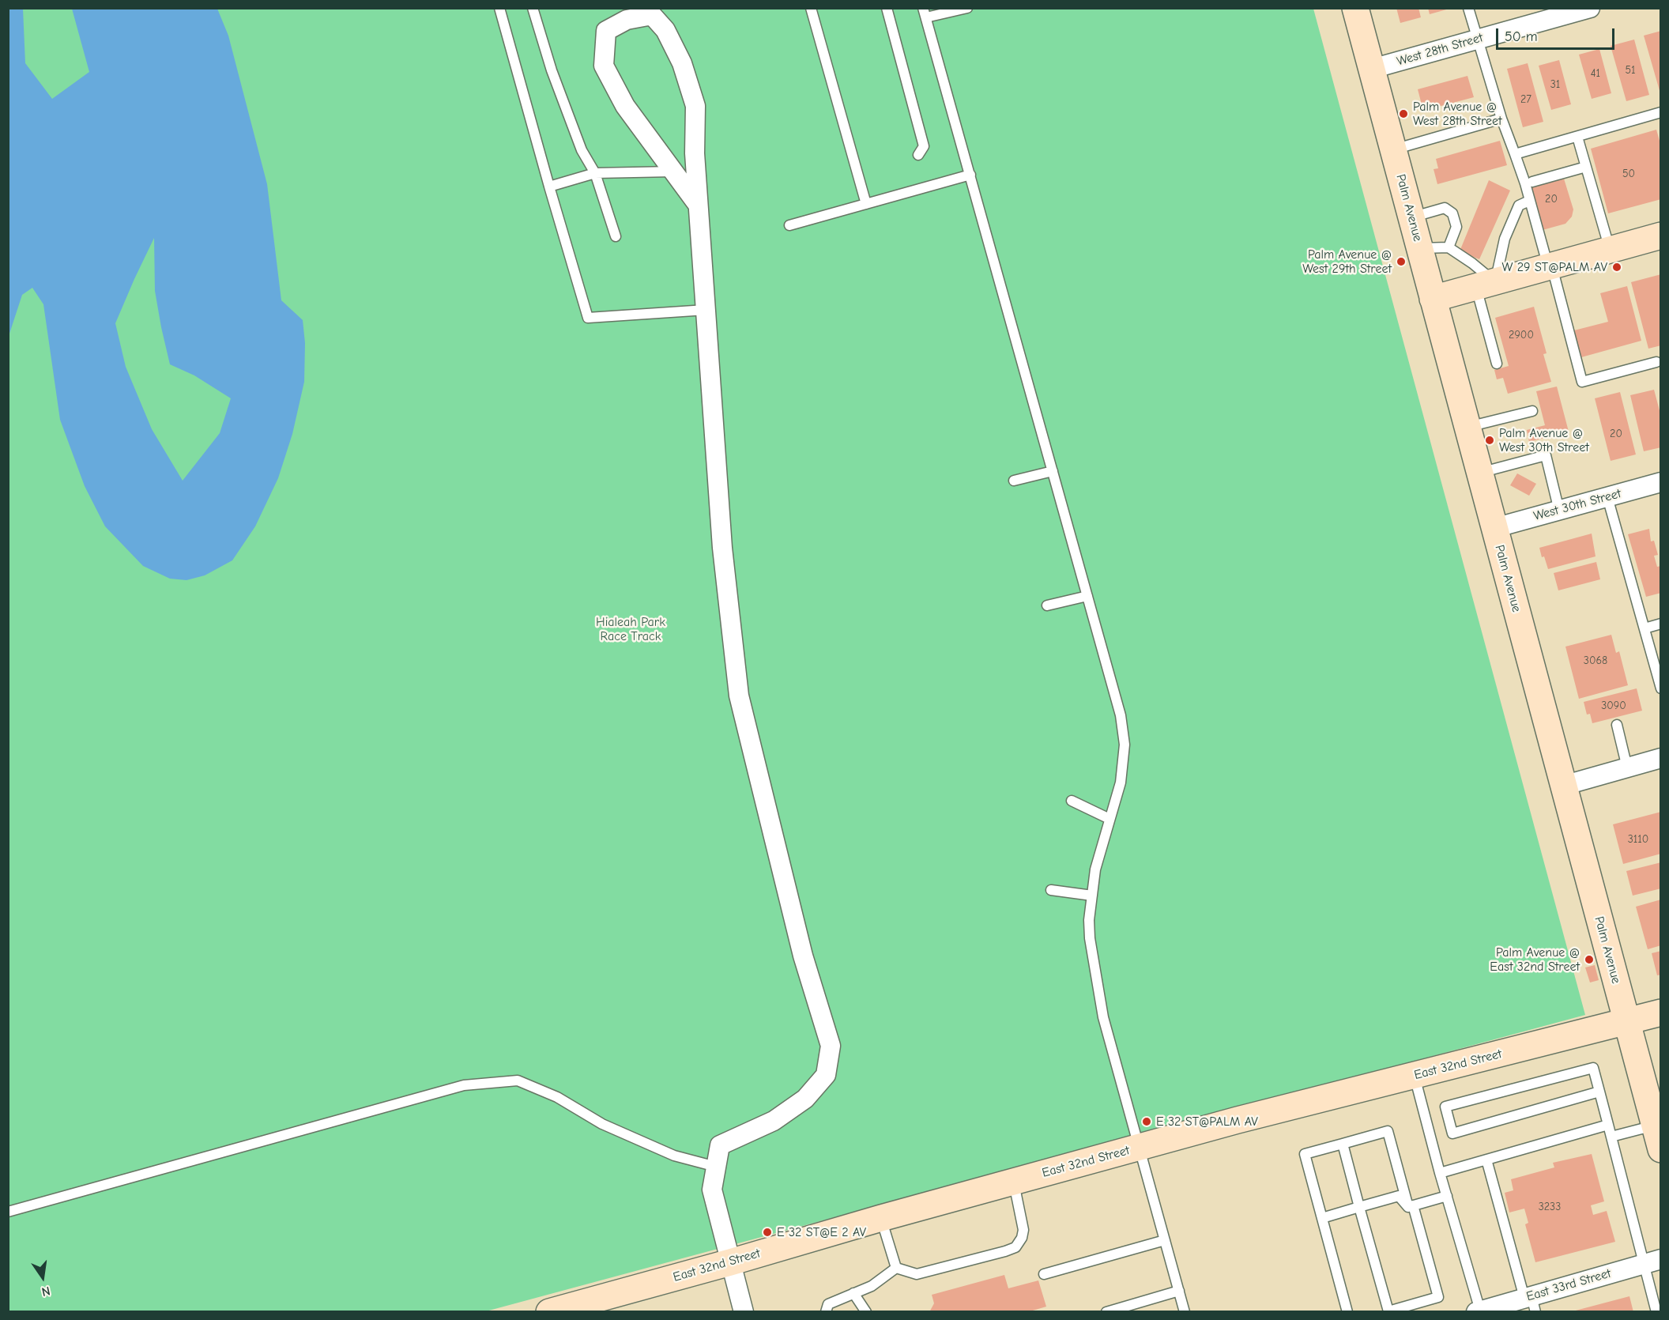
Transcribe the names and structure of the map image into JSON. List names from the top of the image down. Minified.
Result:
{"streets":{"street":["West 28th Street","Palm Avenue","West 30th Street","East 32nd Street","East 33rd Street"]},"crossings":[["West 28th Street","Palm Avenue"],["Palm Avenue","West 30th Street"],["Palm Avenue","East 32nd Street"]],"parks":["Hialeah Park Race Track"],"places":["Palm Avenue @ West 28th Street","Palm Avenue @ West 29th Street","W 29 ST@PALM AV","Palm Avenue @ West 30th Street","Palm Avenue @ East 32nd Street","E 32 ST@PALM AV","E 32 ST@E 2 AV"],"house_numbers":["51","41","31","27","50","20","2900","20","3068","3090","3110","3233"],"scale_bar":"50 m","north":"bottom"}
